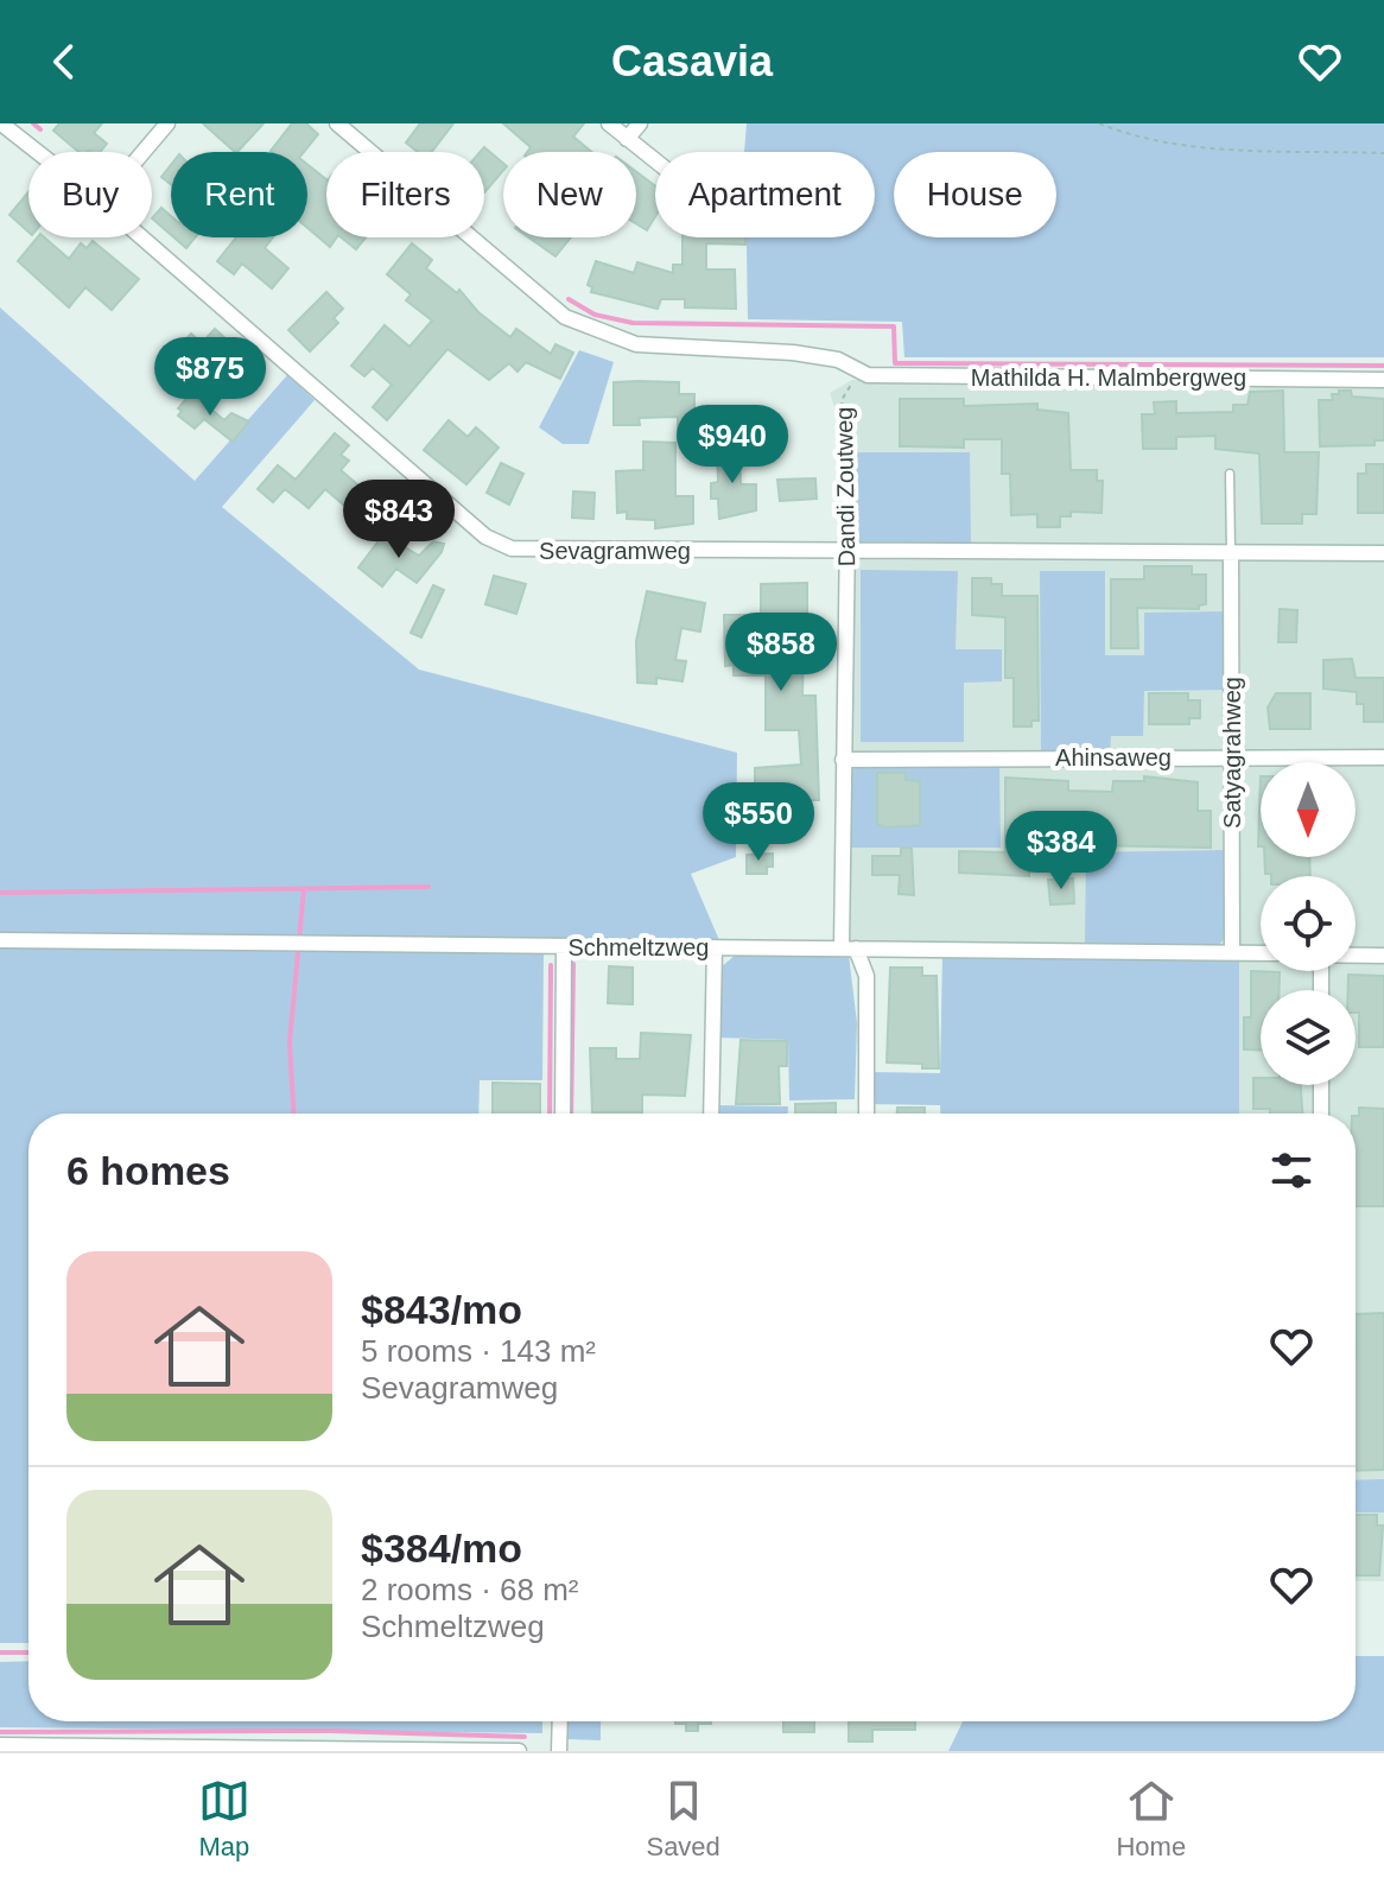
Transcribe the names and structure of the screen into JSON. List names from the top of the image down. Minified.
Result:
{"streets":{"street":["Mathilda H. Malmbergweg","Dandi Zoutweg","Sevagramweg","Satyagrahweg","Ahinsaweg","Schmeltzweg"]},"crossings":[["Mathilda H. Malmbergweg","Dandi Zoutweg"],["Dandi Zoutweg","Sevagramweg"],["Dandi Zoutweg","Ahinsaweg"],["Dandi Zoutweg","Schmeltzweg"],["Sevagramweg","Satyagrahweg"],["Satyagrahweg","Ahinsaweg"],["Satyagrahweg","Schmeltzweg"]],"north":"bottom","page":{"header":"Casavia","chip":["Buy","Rent","Filters","New","Apartment","House"],"price":["$875","$940","$843","$858","$550","$384"],"heading":"6 homes","list":[{"name":"$843/mo","note":"5 rooms · 143 m² · Sevagramweg"},{"name":"$384/mo","note":"2 rooms · 68 m² · Schmeltzweg"}],"tabs":["Map","Saved","Home"]}}
